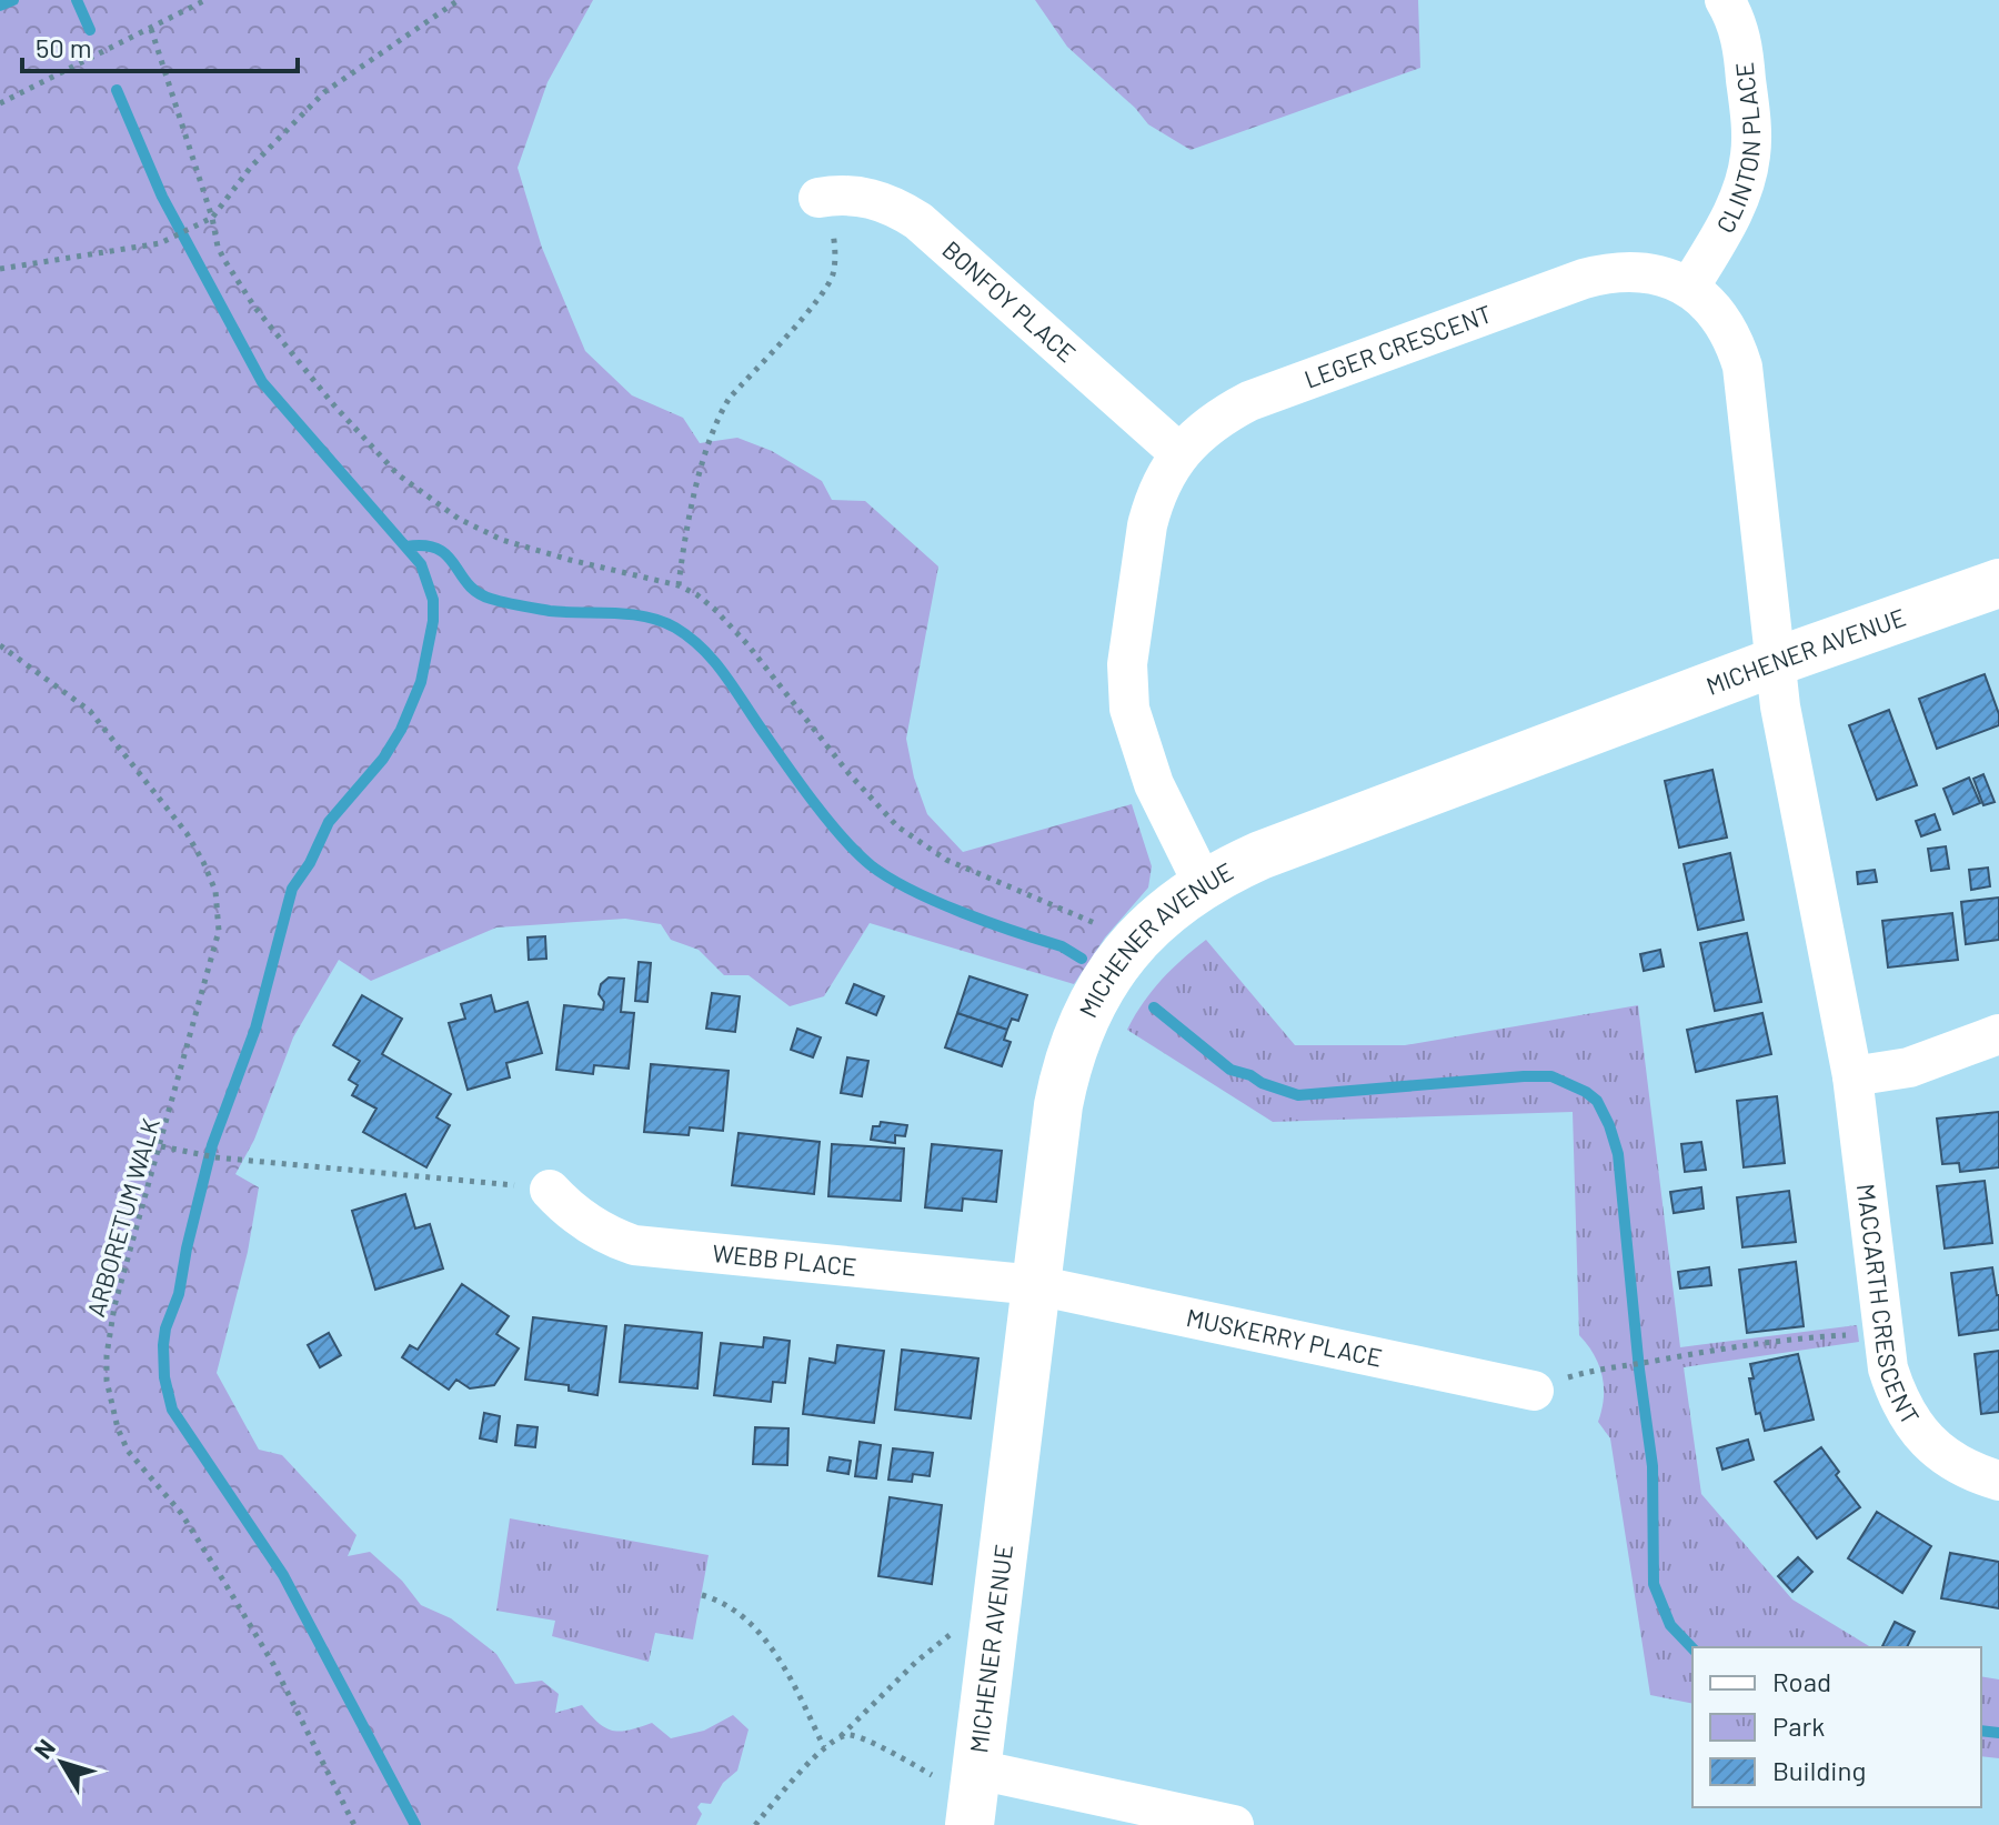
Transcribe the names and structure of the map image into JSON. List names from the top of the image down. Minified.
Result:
{"streets":{"street":["CLINTON PLACE","BONFOY PLACE","LEGER CRESCENT","MICHENER AVENUE","WEBB PLACE","MACCARTH CRESCENT","MUSKERRY PLACE"],"path":["ARBORETUM WALK"]},"crossings":[["CLINTON PLACE","LEGER CRESCENT"],["BONFOY PLACE","LEGER CRESCENT"],["LEGER CRESCENT","MICHENER AVENUE"],["LEGER CRESCENT","MACCARTH CRESCENT"],["MICHENER AVENUE","WEBB PLACE"],["MICHENER AVENUE","MACCARTH CRESCENT"],["MICHENER AVENUE","MUSKERRY PLACE"],["WEBB PLACE","MUSKERRY PLACE"]],"legend":["Road","Park","Building"],"scale_bar":"50 m","north":"top left"}
